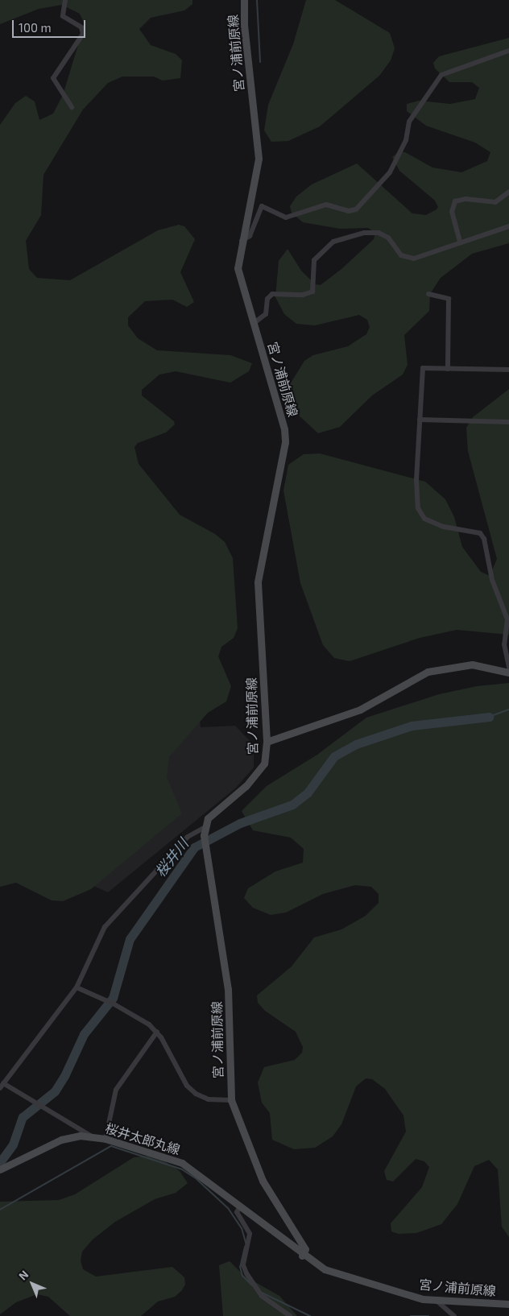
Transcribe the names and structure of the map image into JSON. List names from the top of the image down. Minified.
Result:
{"streets":{"main road":["宮ノ浦前原線","桜井太郎丸線"]},"crossings":[["宮ノ浦前原線","桜井太郎丸線"]],"water":["桜井川"],"scale_bar":"100 m","north":"top left"}
